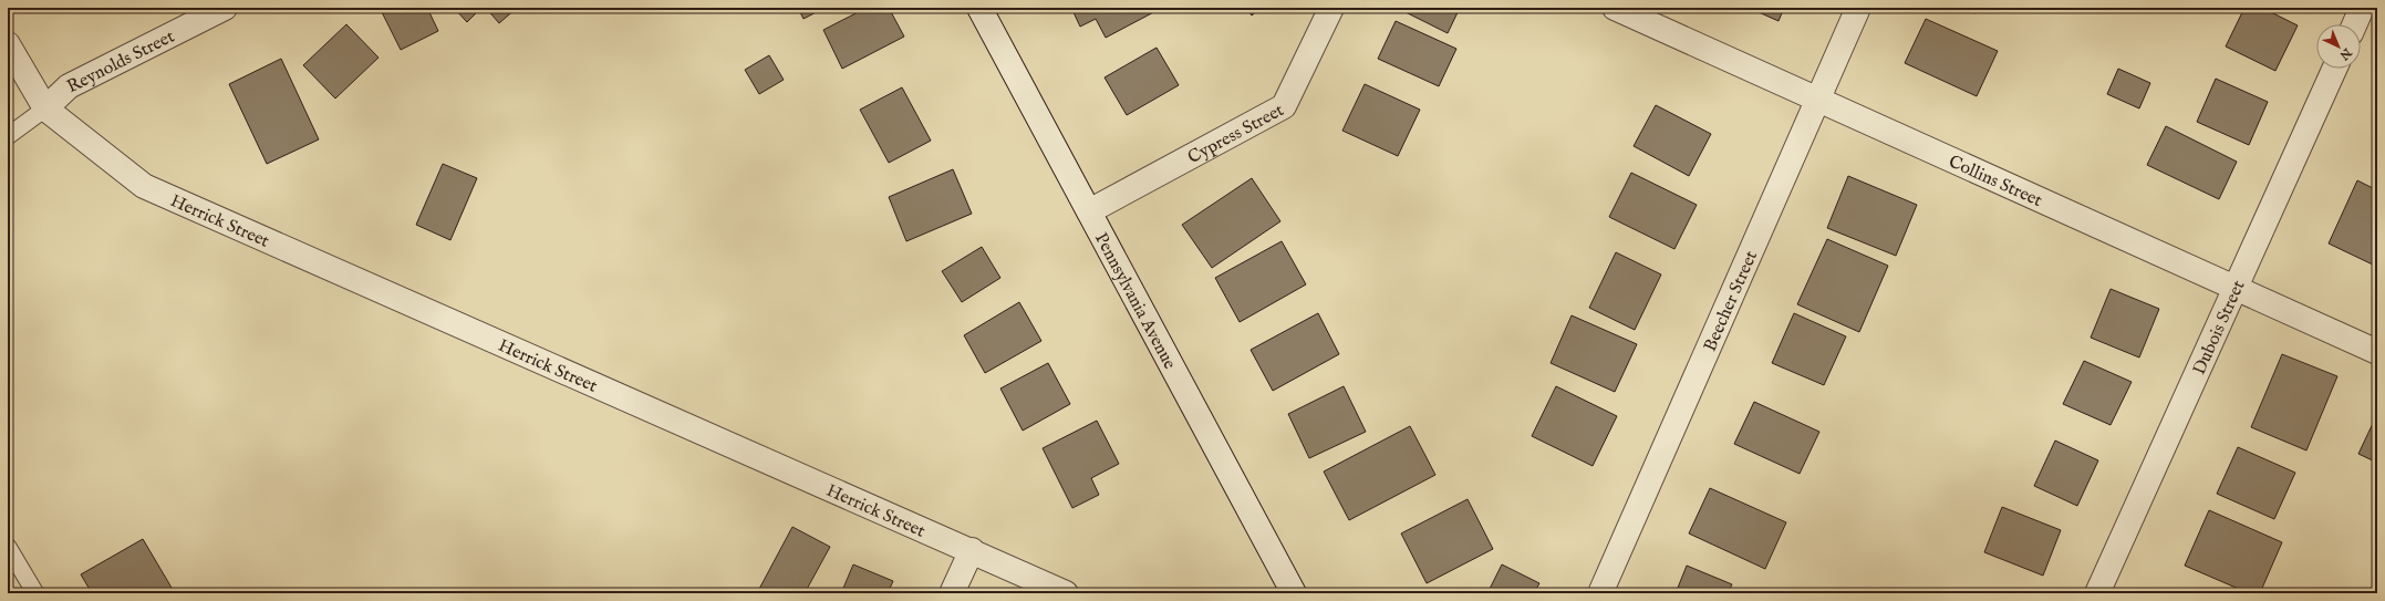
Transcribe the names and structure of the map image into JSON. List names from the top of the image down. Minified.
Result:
{"streets":{"street":["Reynolds Street","Cypress Street","Collins Street","Herrick Street","Pennsylvania Avenue","Beecher Street","Dubois Street"]},"crossings":[["Reynolds Street","Herrick Street"],["Cypress Street","Pennsylvania Avenue"],["Collins Street","Beecher Street"],["Collins Street","Dubois Street"]],"north":"bottom right"}
